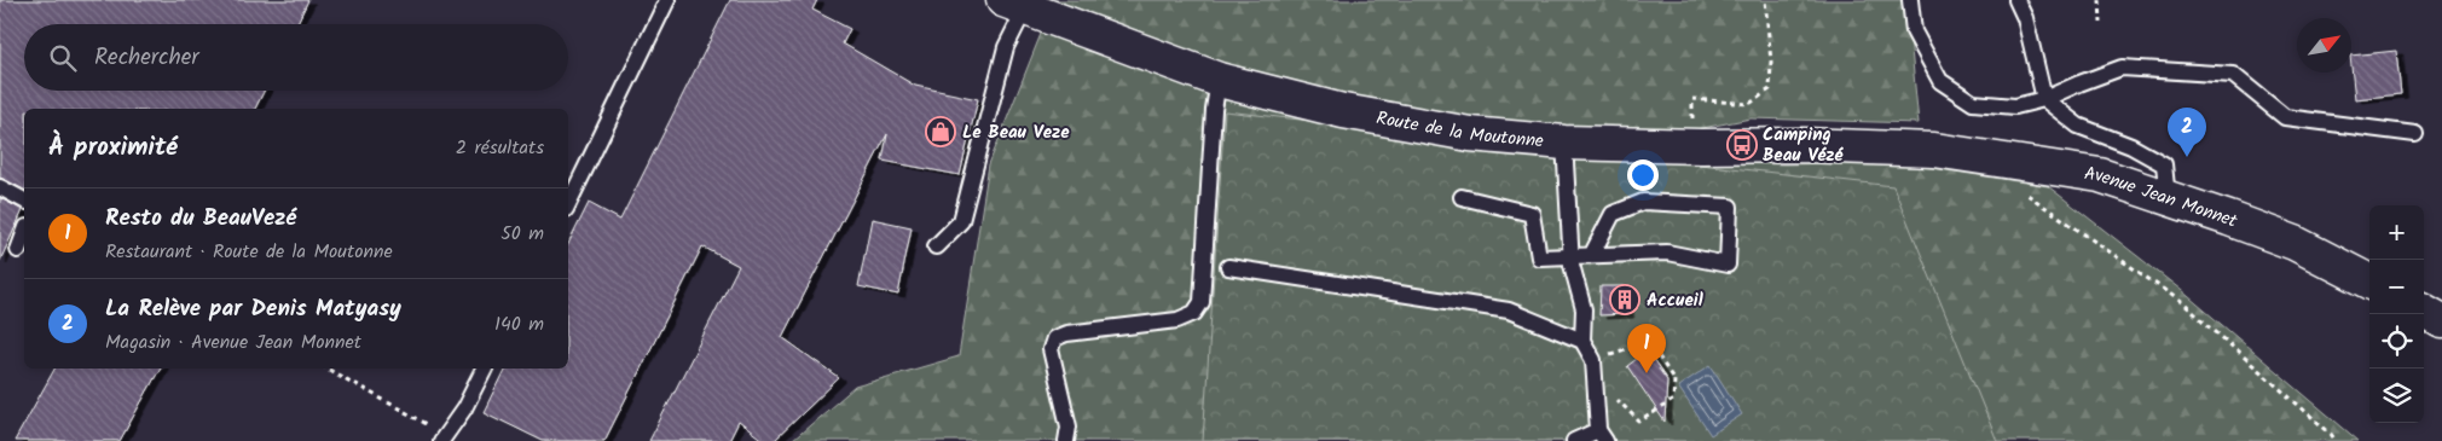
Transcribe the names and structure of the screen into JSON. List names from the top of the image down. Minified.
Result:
{"streets":{"main road":["Route de la Moutonne","Avenue Jean Monnet"]},"crossings":[["Route de la Moutonne","Avenue Jean Monnet"]],"places":{"shop":["Le Beau Veze"],"bus stop":["Camping Beau Vézé"],"building":["Accueil"]},"north":"top right","page":{"search":"Rechercher","pins":["2","1"],"heading":["À proximité","2 résultats"],"list":[{"mark":"1","name":"Resto du BeauVezé","note":"Restaurant · Route de la Moutonne","value":"50 m"},{"mark":"2","name":"La Relève par Denis Matyasy","note":"Magasin · Avenue Jean Monnet","value":"140 m"}],"map_buttons":["+","−"]}}
